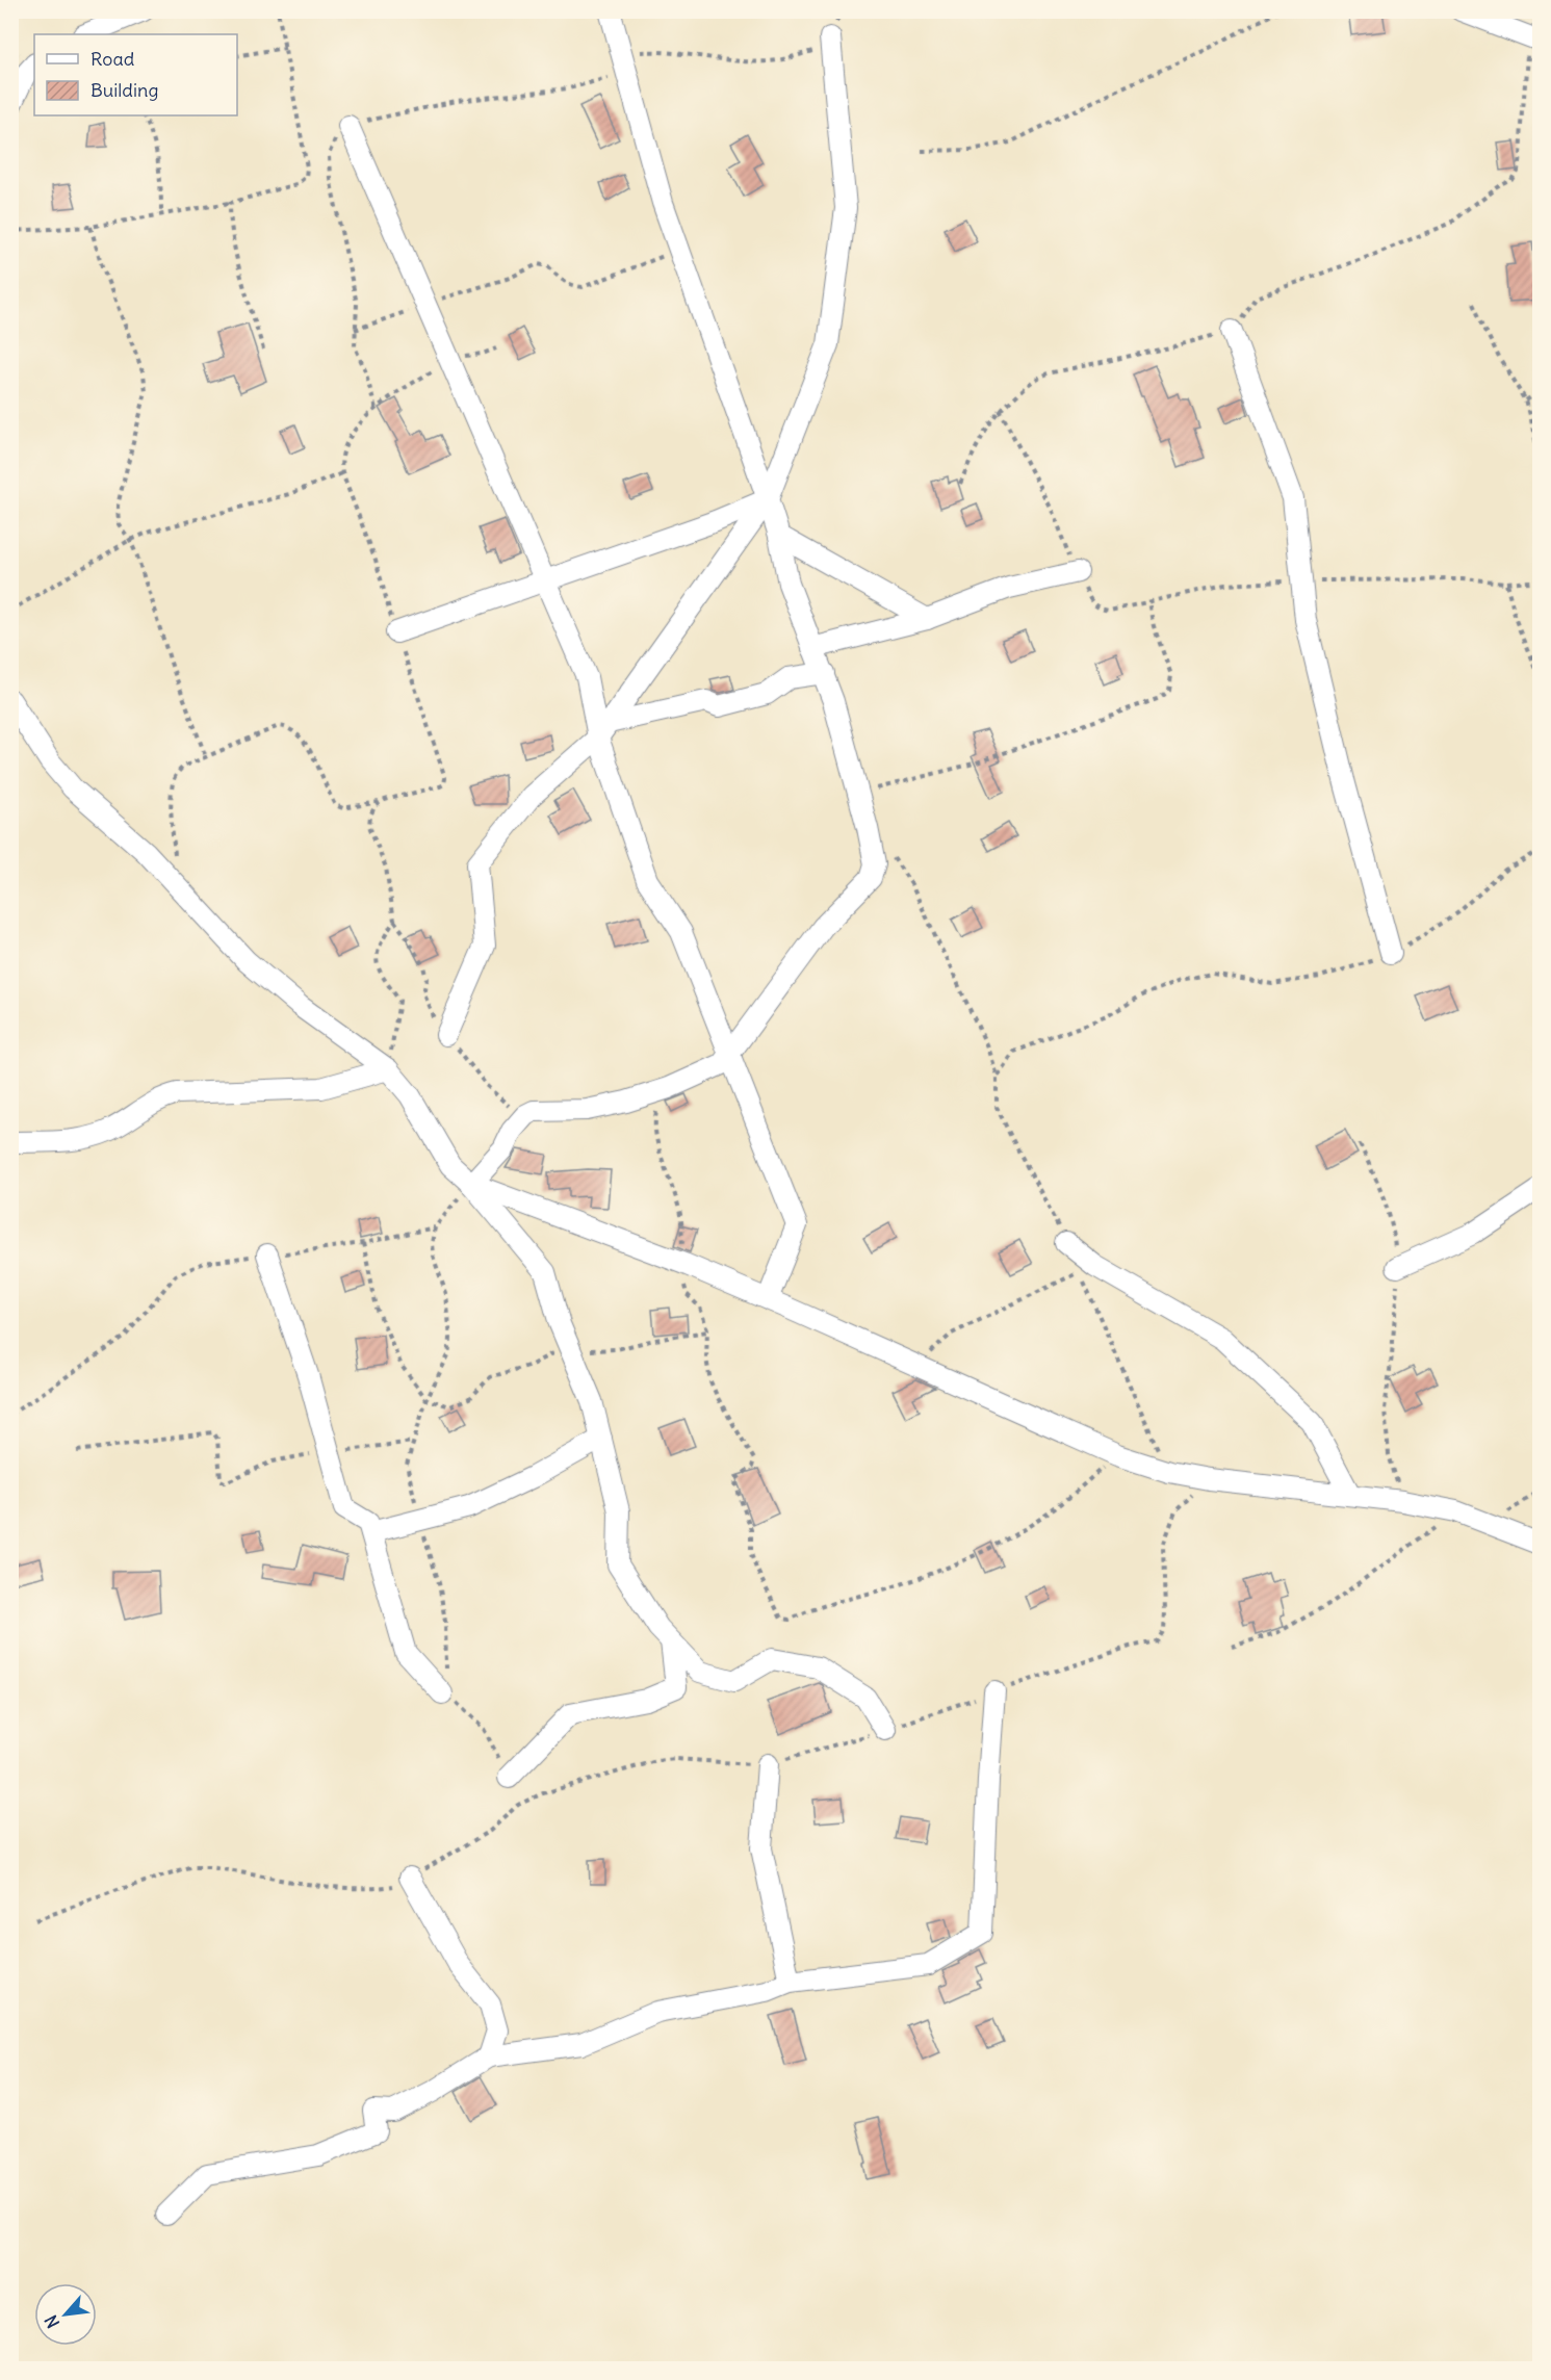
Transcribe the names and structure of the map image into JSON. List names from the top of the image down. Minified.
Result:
{"legend":["Road","Building"],"north":"bottom left"}
